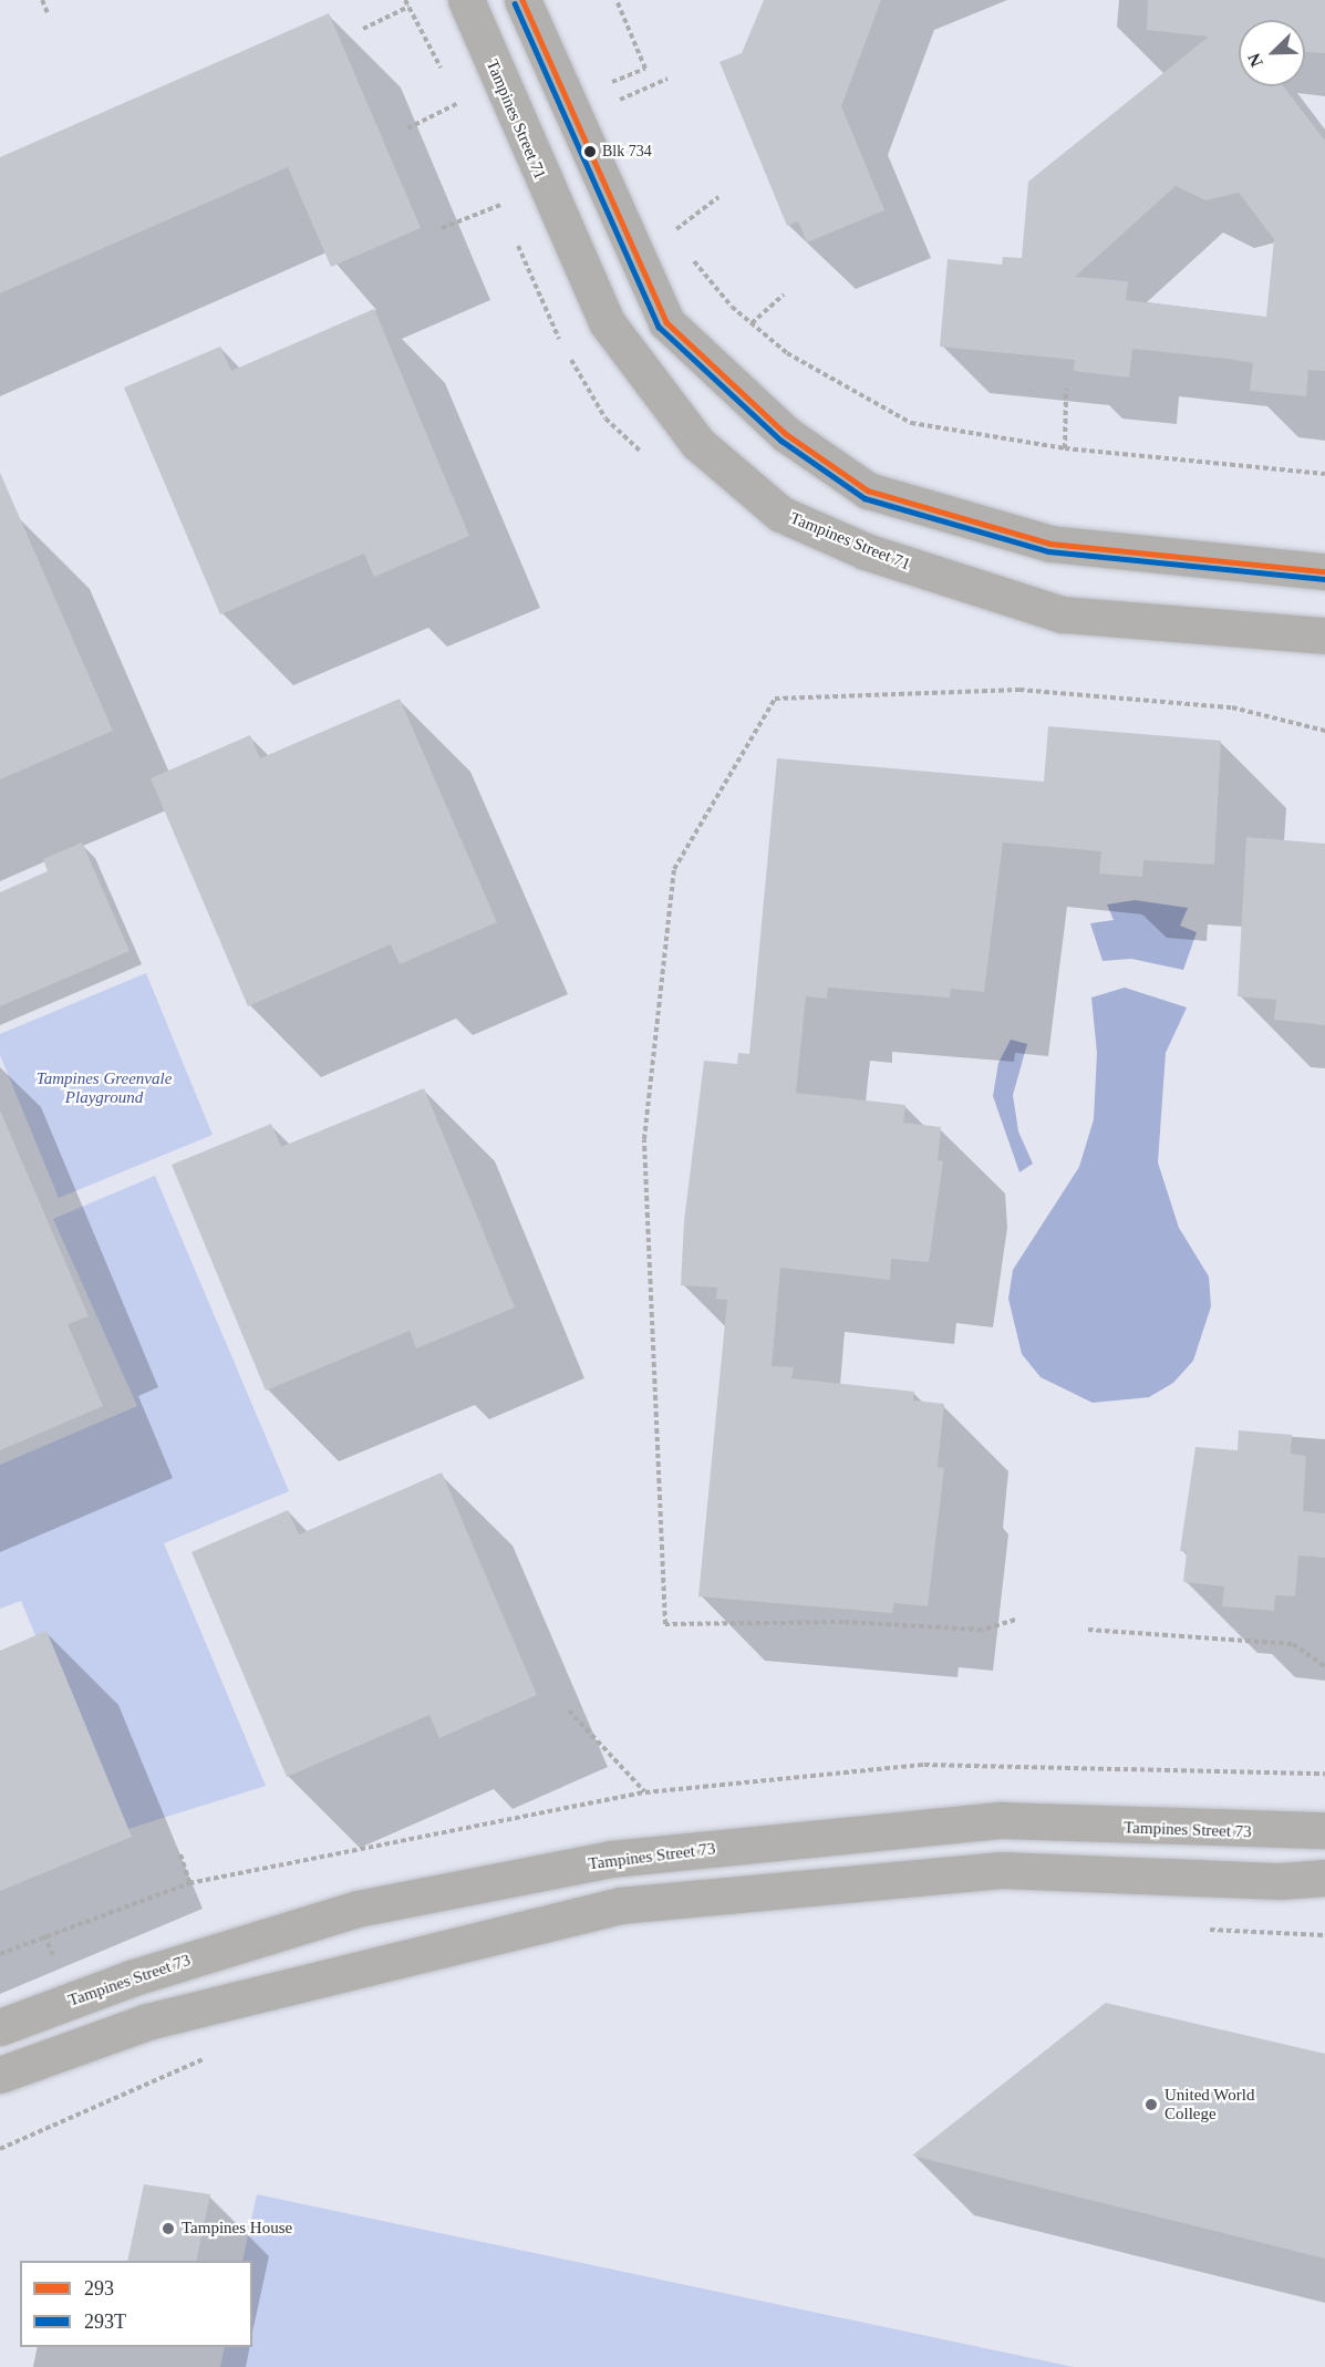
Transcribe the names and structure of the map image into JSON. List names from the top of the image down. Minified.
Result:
{"streets":{"street":["Tampines Street 71","Tampines Street 73"]},"parks":["Tampines Greenvale Playground"],"places":["Blk 734","United World College","Tampines House"],"lines":["transit line 293","transit line 293T"],"legend":["293","293T"],"north":"bottom left"}
